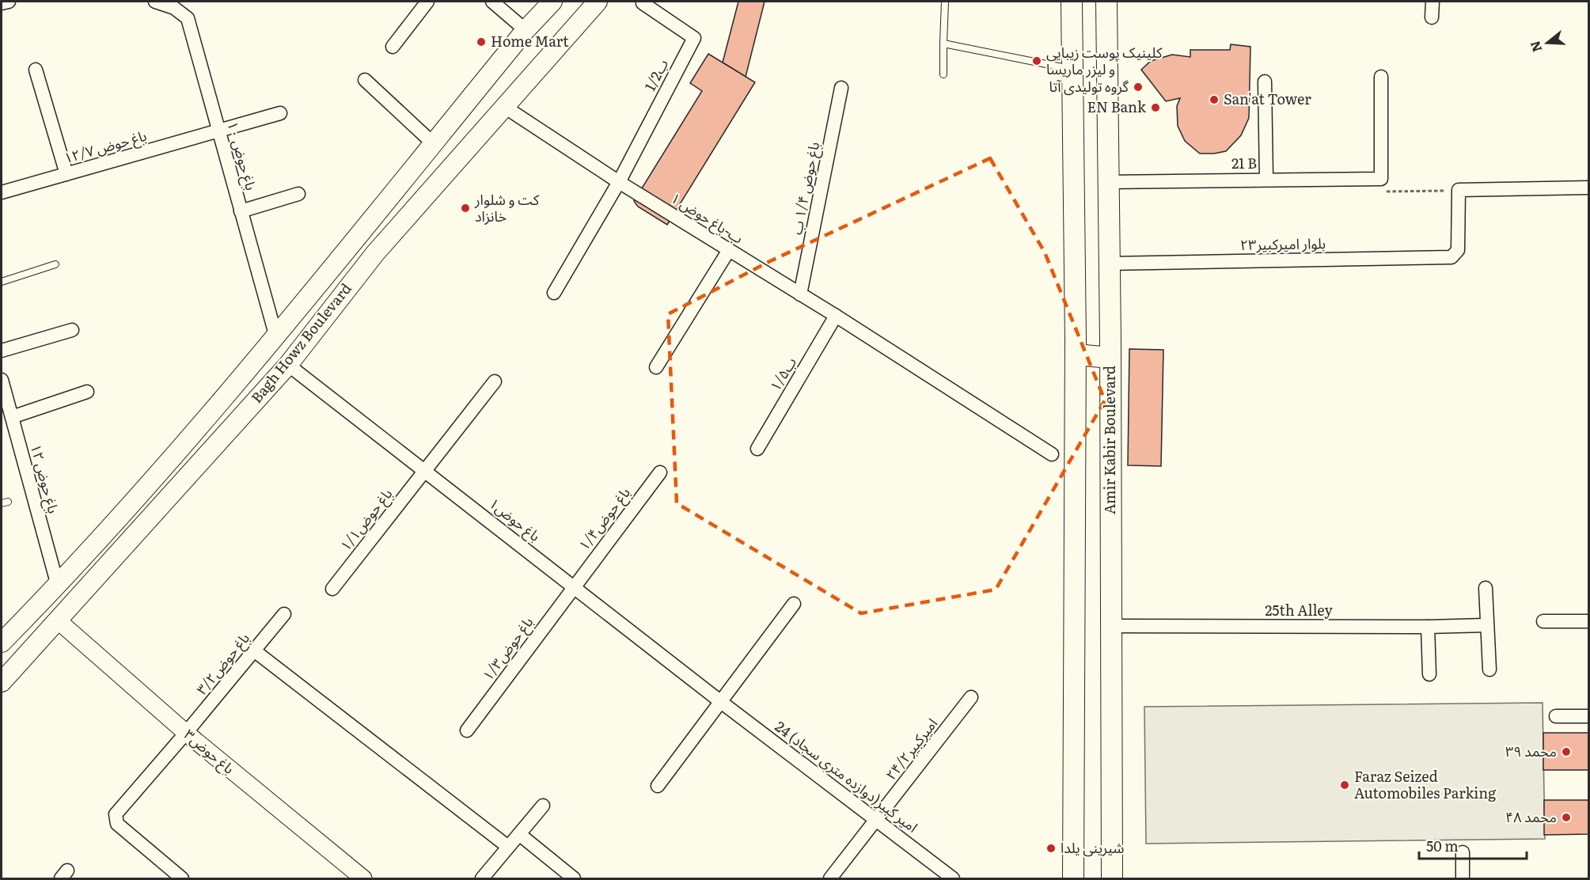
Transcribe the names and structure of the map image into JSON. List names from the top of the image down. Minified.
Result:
{"streets":{"main road":["Bagh Howz Boulevard","Amir Kabir Boulevard"],"street":["1/2ب","۱۲/۷ باغ حوض","۱۰ باغ حوض","21 B","باغ حوض ۱/۴ ب","۱ ب-باغ حوض","۲۳بلوار امیرکبیر","ب۱/۵","۱۲ باغ حوض","باغ حوض۱/۴","باغ حوض۱/۱","باغ حوض۱","25th Alley","باغ حوض۱/۳","باغ حوض۳/۲","امیرکبیر۲۴/۲","باغ حوض۳","24 امیر کبیر(دوازده متری سجاد)"]},"crossings":[["1/2ب","۱ ب-باغ حوض"],["۱۲/۷ باغ حوض","۱۰ باغ حوض"],["۱۰ باغ حوض","Bagh Howz Boulevard"],["21 B","Amir Kabir Boulevard"],["باغ حوض ۱/۴ ب","۱ ب-باغ حوض"],["۱ ب-باغ حوض","Bagh Howz Boulevard"],["۱ ب-باغ حوض","ب۱/۵"],["۲۳بلوار امیرکبیر","Amir Kabir Boulevard"],["Bagh Howz Boulevard","۱۲ باغ حوض"],["Bagh Howz Boulevard","باغ حوض۱"],["Bagh Howz Boulevard","باغ حوض۳"],["Amir Kabir Boulevard","25th Alley"],["باغ حوض۱/۴","باغ حوض۱"],["باغ حوض۱/۴","باغ حوض۱/۳"],["باغ حوض۱/۱","باغ حوض۱"],["باغ حوض۱","باغ حوض۱/۳"],["باغ حوض۱","24 امیر کبیر(دوازده متری سجاد)"],["باغ حوض۳/۲","باغ حوض۳"],["امیرکبیر۲۴/۲","24 امیر کبیر(دوازده متری سجاد)"]],"places":["Home Mart","کلینیک پوست زیبایی و لیزر ماریسا","گروه تولیدی آتا","San'at Tower","EN Bank","کت و شلوار خانزاد","محمد ۳۹","Faraz Seized Automobiles Parking","محمد ۴۸","شیرینی یلدا"],"scale_bar":"50 m","north":"left"}
